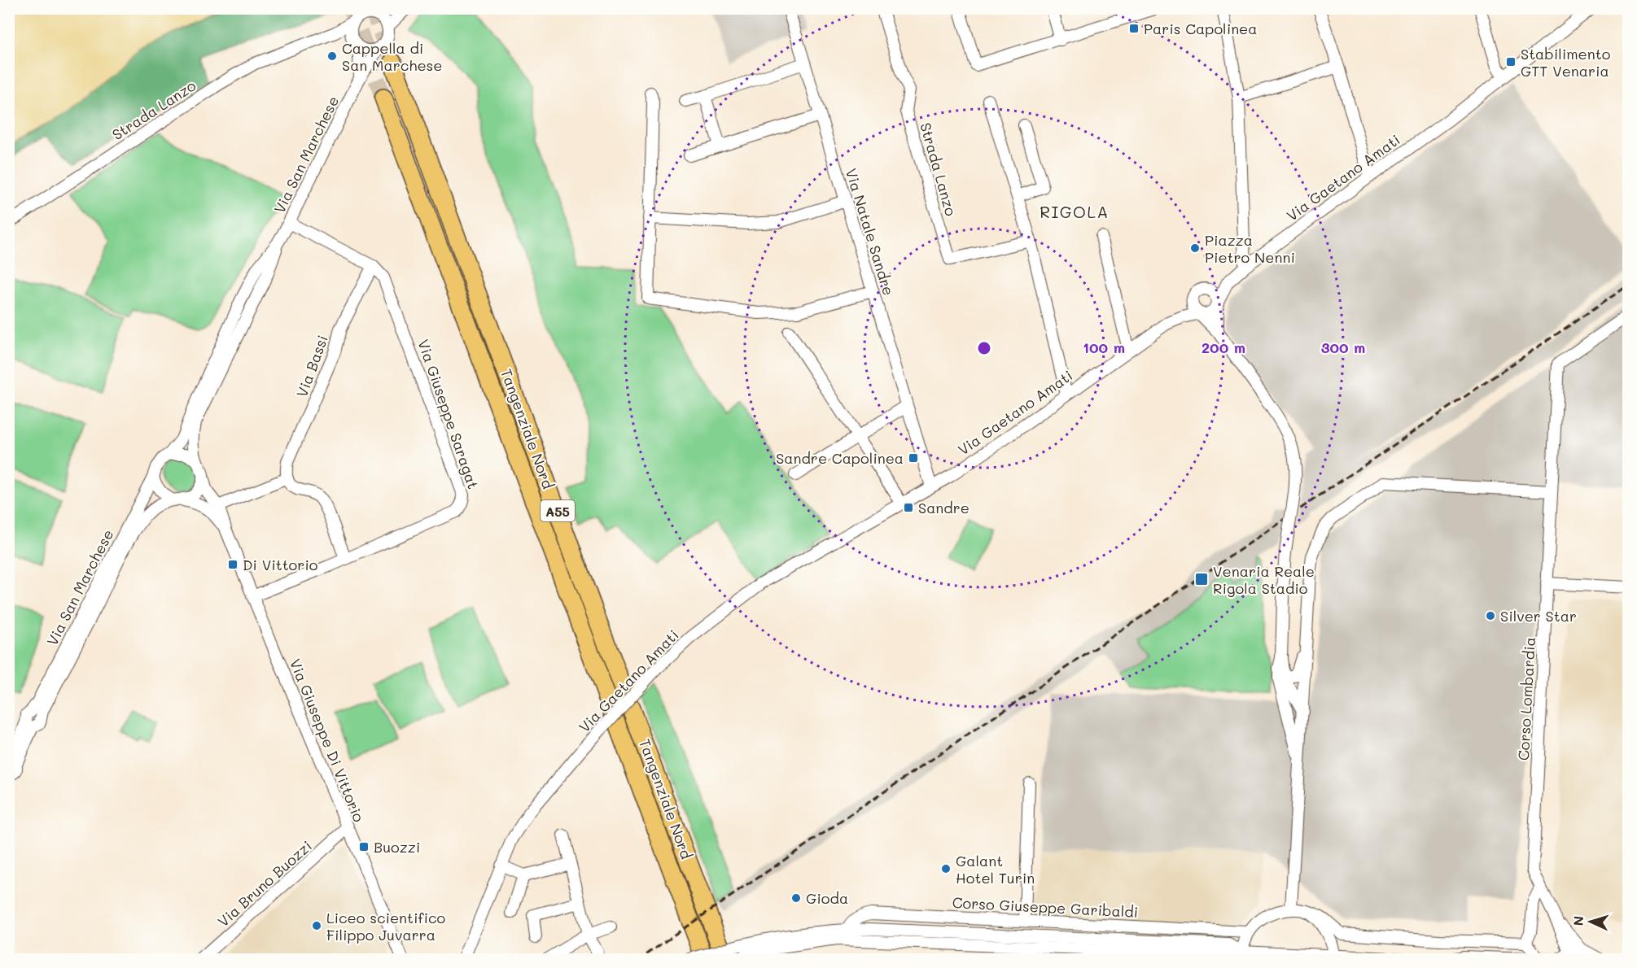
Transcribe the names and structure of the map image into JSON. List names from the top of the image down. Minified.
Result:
{"streets":{"highway":["Tangenziale Nord","A55"],"street":["Strada Lanzo","Via San Marchese","Via Gaetano Amati","Via Natale Sandre","Via Bassi","Via Giuseppe Saragat","Corso Lombardia","Via Giuseppe Di Vittorio","Via Bruno Buozzi","Corso Giuseppe Garibaldi"]},"crossings":[["Strada Lanzo","Via San Marchese"],["Via San Marchese","Via Giuseppe Saragat"],["Via San Marchese","Via Giuseppe Di Vittorio"],["Via Gaetano Amati","Via Natale Sandre"],["Via Bassi","Via Giuseppe Saragat"],["Via Giuseppe Saragat","Via Giuseppe Di Vittorio"],["Via Giuseppe Di Vittorio","Via Bruno Buozzi"]],"districts":["RIGOLA"],"places":{"transit":["Paris Capolinea","Stabilimento GTT Venaria","Sandre Capolinea","Sandre","Di Vittorio","Venaria Reale Rigola Stadio","Buozzi"],"other":["Cappella di San Marchese","Piazza Pietro Nenni","Silver Star","Galant Hotel Turin","Gioda","Liceo scientifico Filippo Juvarra"]},"north":"left","rings":["100 m","200 m","300 m"]}
